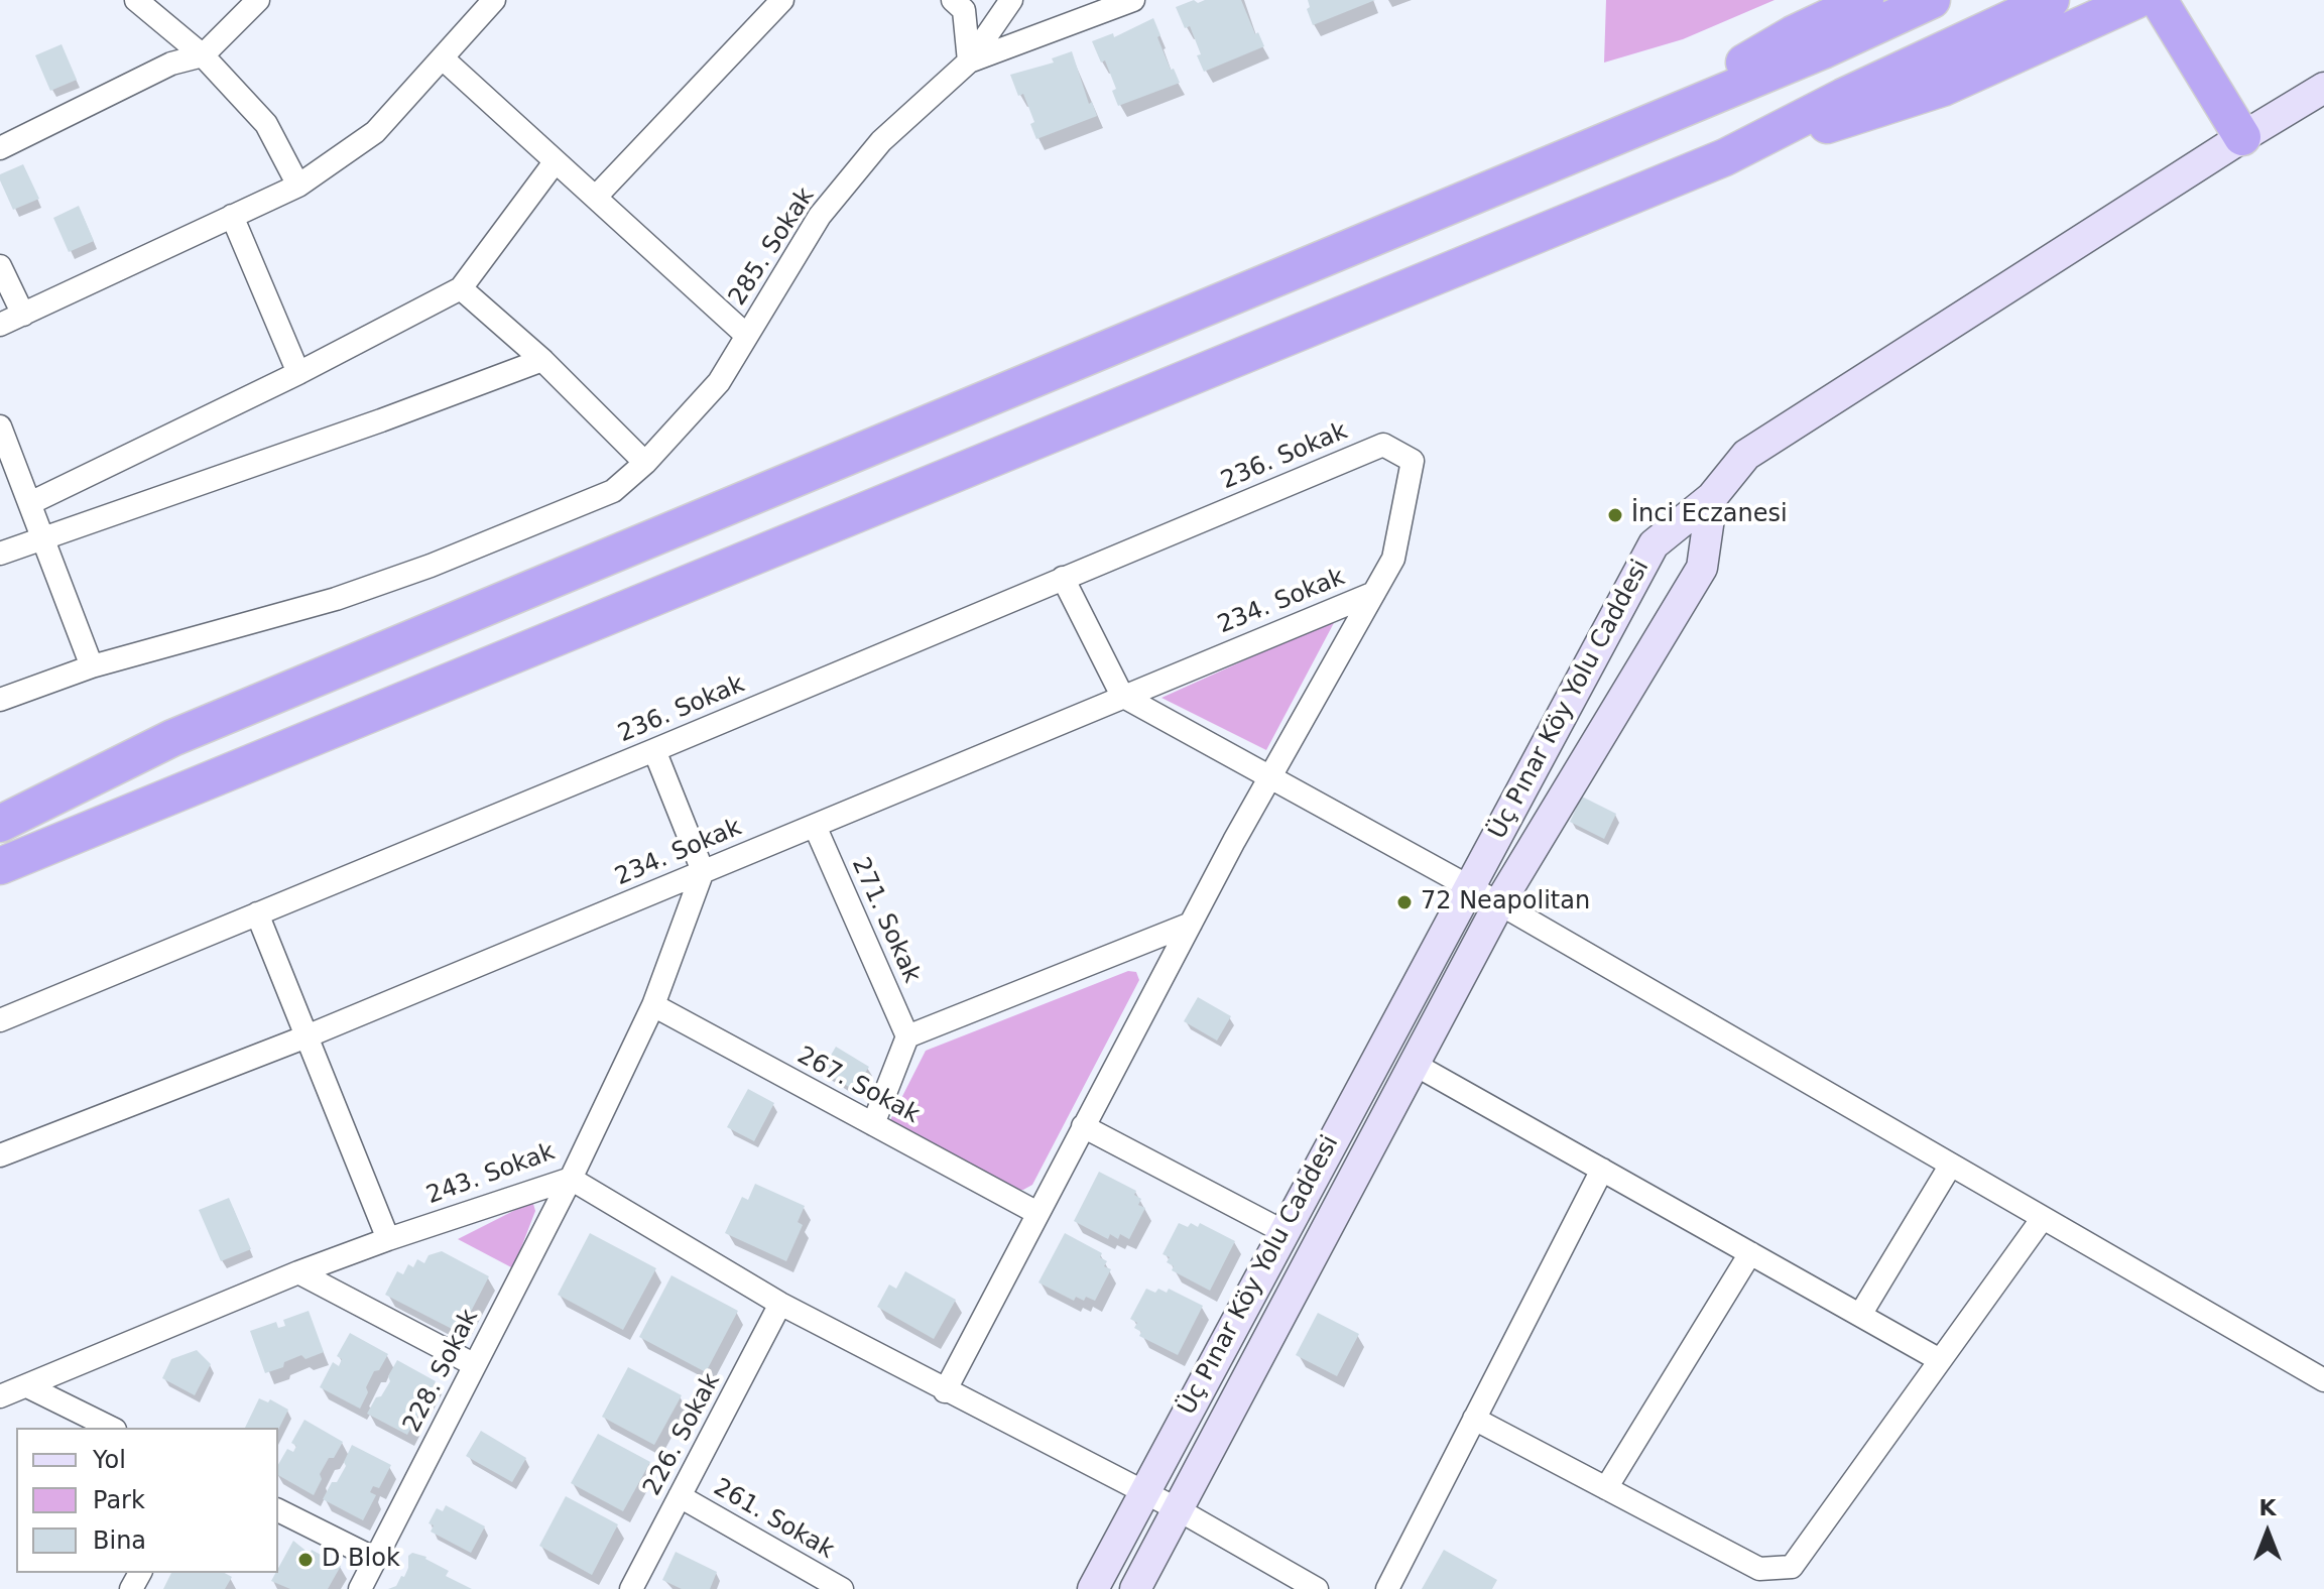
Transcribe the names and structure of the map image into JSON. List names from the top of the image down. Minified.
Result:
{"streets":{"main road":["Üç Pınar Köy Yolu Caddesi"],"street":["285. Sokak","236. Sokak","234. Sokak","271. Sokak","267. Sokak","243. Sokak","228. Sokak","226. Sokak","261. Sokak"]},"crossings":[["236. Sokak","234. Sokak"],["234. Sokak","271. Sokak"],["234. Sokak","243. Sokak"],["267. Sokak","243. Sokak"],["243. Sokak","228. Sokak"],["226. Sokak","261. Sokak"]],"places":["İnci Eczanesi","72 Neapolitan","D Blok"],"legend":["Yol","Park","Bina"],"north":"top"}
